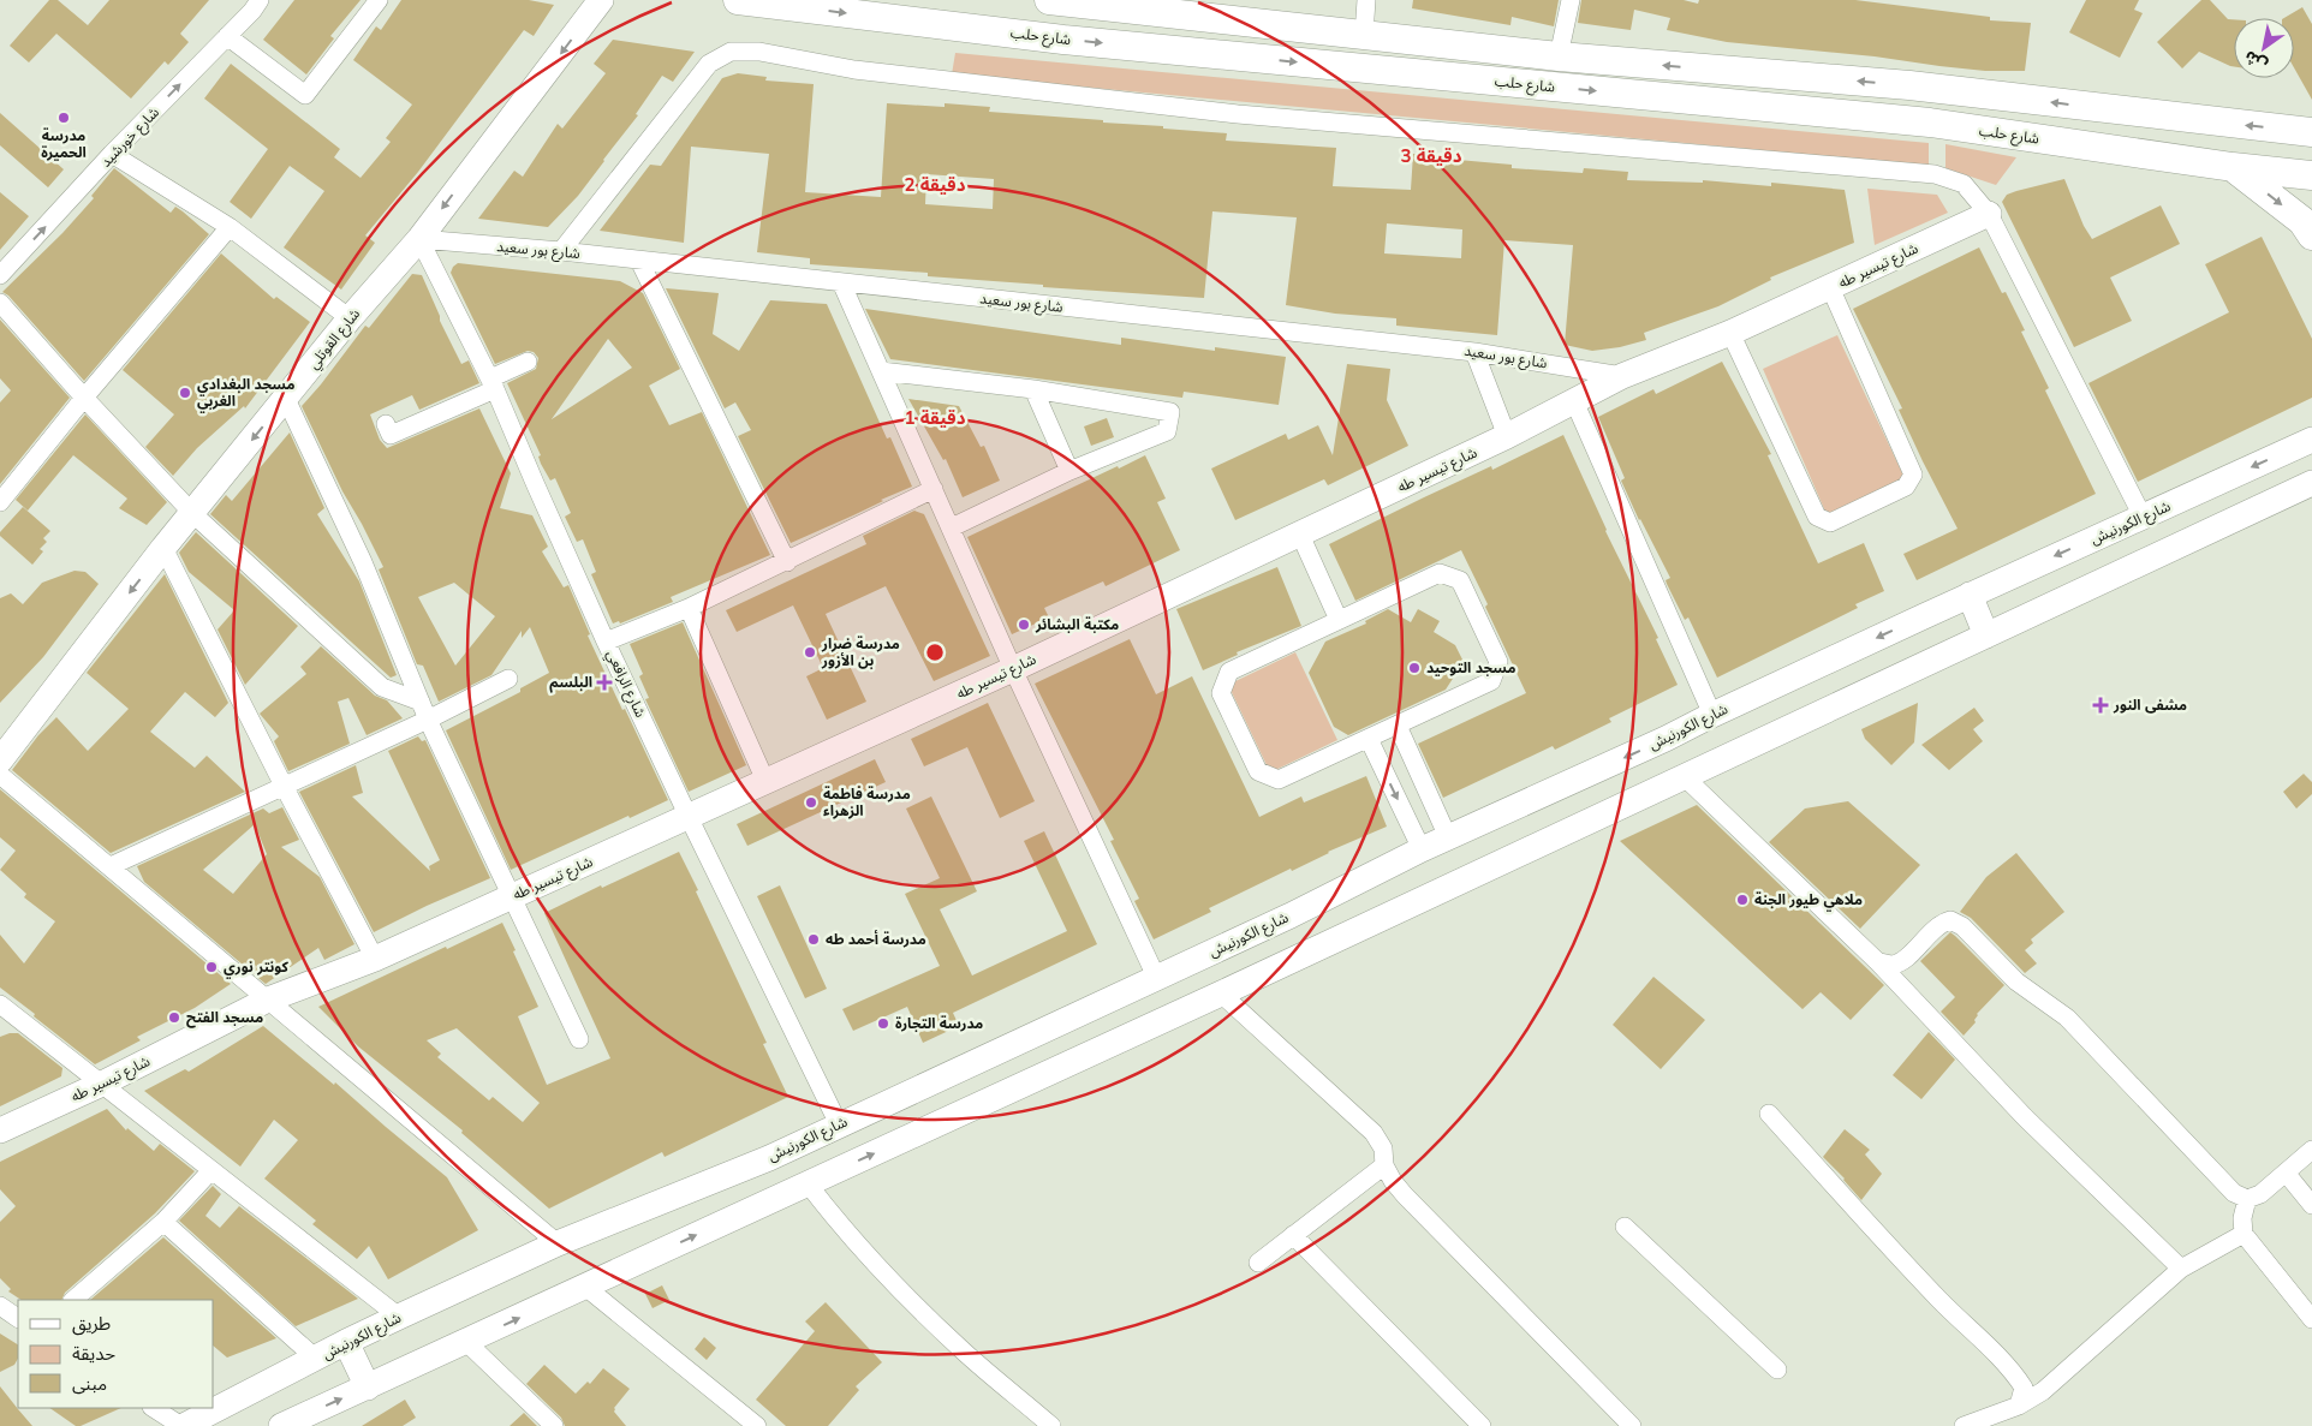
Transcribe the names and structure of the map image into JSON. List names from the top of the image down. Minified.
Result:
{"streets":{"main road":["شارع حلب","شارع تيسير طه","شارع القوتلي","شارع الكورنيش"],"street":["شارع خورشيد","شارع بور سعيد","شارع الرافعي"]},"crossings":[["شارع بور سعيد","شارع تيسير طه"],["شارع بور سعيد","شارع القوتلي"],["شارع بور سعيد","شارع الرافعي"],["شارع تيسير طه","شارع الرافعي"],["شارع القوتلي","شارع الرافعي"],["شارع الكورنيش","شارع الرافعي"]],"one_way":["شارع القوتلي"],"places":{"other":["مدرسة الحميرة","مسجد البغدادي الغربي","مكتبة البشائر","مدرسة ضرار بن الأزور","مسجد التوحيد","مدرسة فاطمة الزهراء","ملاهي طيور الجنة","مدرسة أحمد طه","كونتر نوري","مسجد الفتح","مدرسة التجارة"],"health":["البلسم","مشفى النور"]},"legend":["طريق","حديقة","مبنى"],"north":"bottom left","rings":["3 دقيقة","2 دقيقة","1 دقيقة"]}
